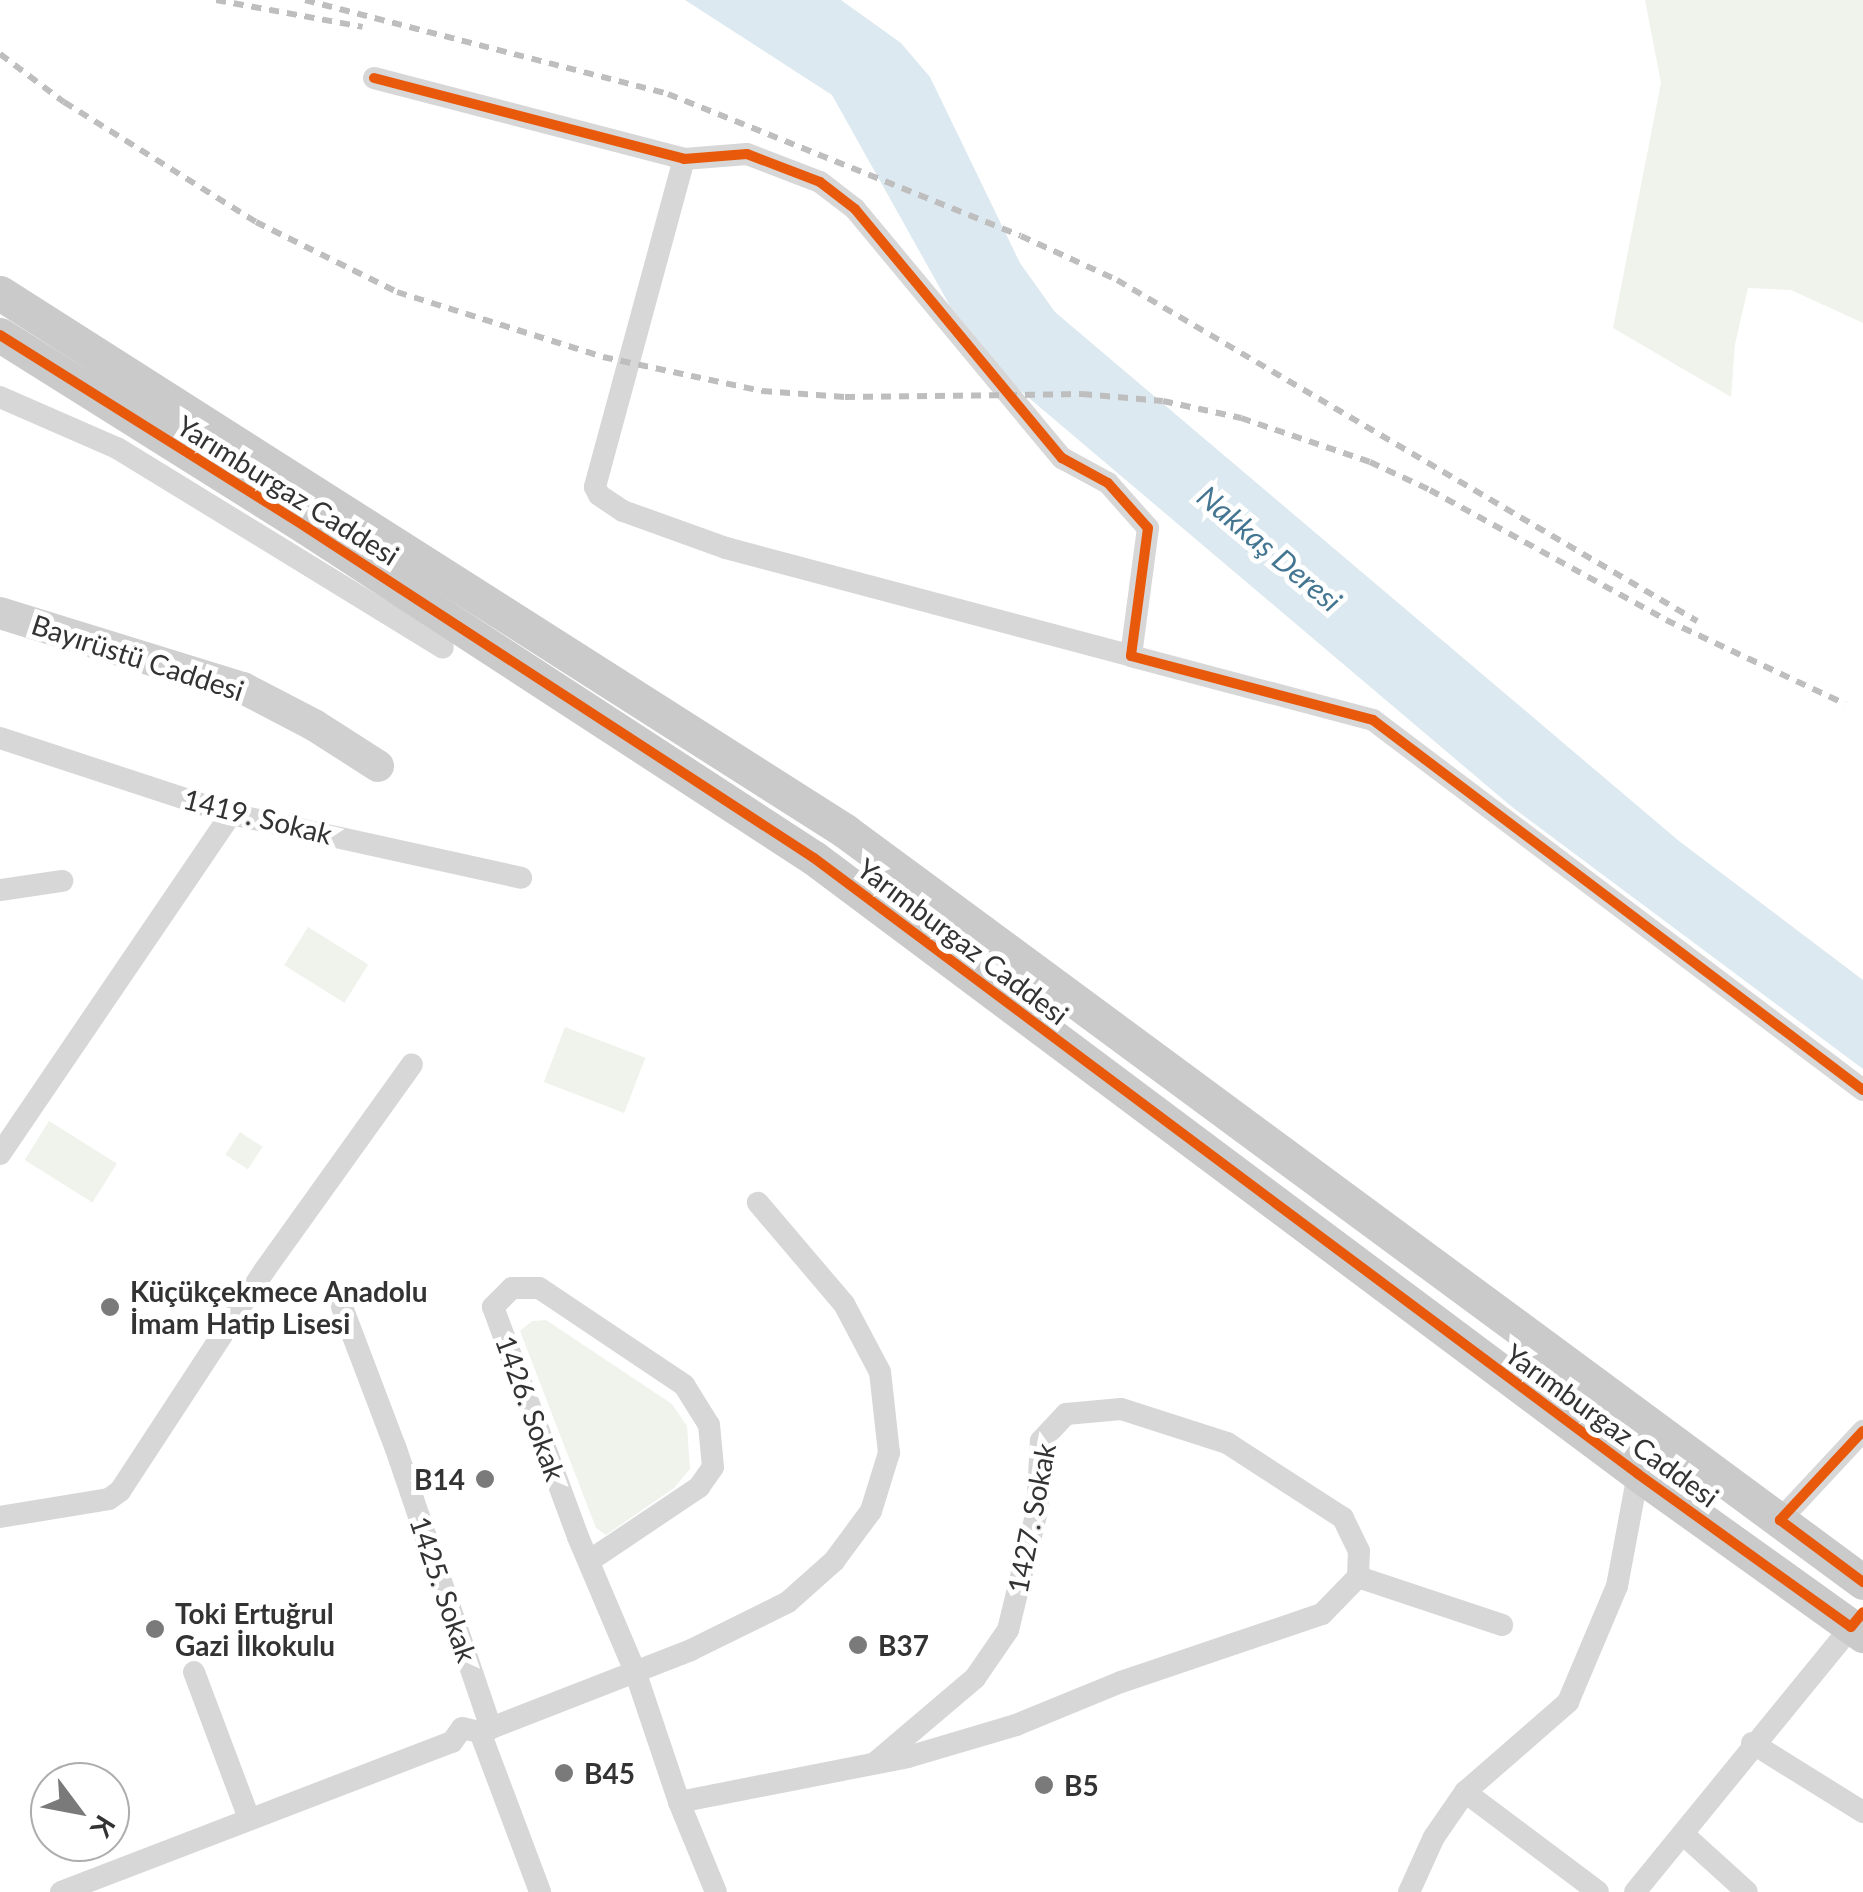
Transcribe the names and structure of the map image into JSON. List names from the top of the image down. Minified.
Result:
{"streets":{"main road":["Yarımburgaz Caddesi"],"street":["Bayırüstü Caddesi","1419. Sokak","1426. Sokak","1427. Sokak","1425. Sokak"]},"crossings":[["1426. Sokak","1427. Sokak"]],"water":["Nakkaş Deresi"],"places":["Küçükçekmece Anadolu İmam Hatip Lisesi","B14","Toki Ertuğrul Gazi İlkokulu","B37","B45","B5"],"north":"bottom right"}
